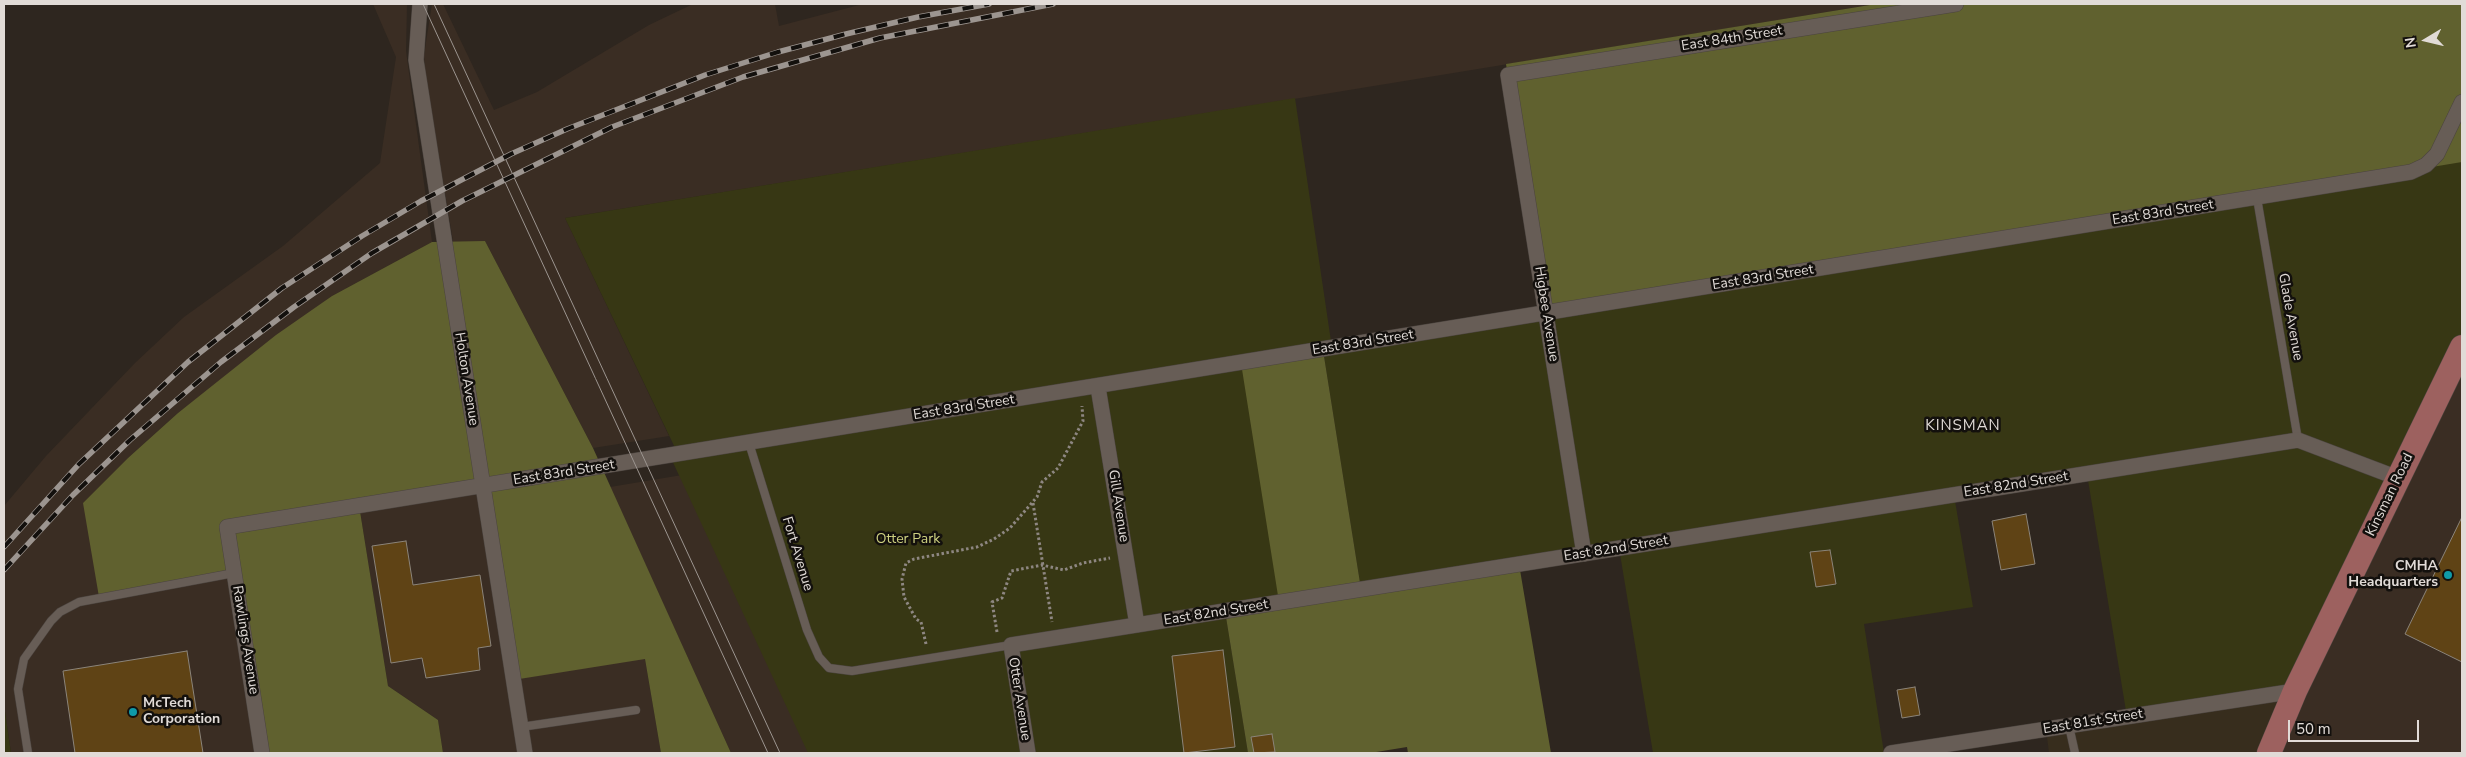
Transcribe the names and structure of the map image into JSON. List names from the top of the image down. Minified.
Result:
{"streets":{"main road":["Kinsman Road"],"street":["East 84th Street","East 83rd Street","Higbee Avenue","Holton Avenue","East 82nd Street","Gill Avenue","Rawlings Avenue","Otter Avenue","East 81st Street"],"lane":["Glade Avenue","Fort Avenue"]},"crossings":[["East 84th Street","Higbee Avenue"],["East 83rd Street","Higbee Avenue"],["East 83rd Street","Glade Avenue"],["East 83rd Street","Holton Avenue"],["East 83rd Street","Gill Avenue"],["East 83rd Street","Fort Avenue"],["East 83rd Street","Rawlings Avenue"],["Higbee Avenue","East 82nd Street"],["Glade Avenue","East 82nd Street"],["East 82nd Street","Kinsman Road"],["East 82nd Street","Gill Avenue"],["East 82nd Street","Fort Avenue"],["East 82nd Street","Otter Avenue"],["Kinsman Road","East 81st Street"]],"districts":["KINSMAN"],"parks":["Otter Park"],"places":["CMHA Headquarters","McTech Corporation"],"scale_bar":"50 m","north":"left"}
